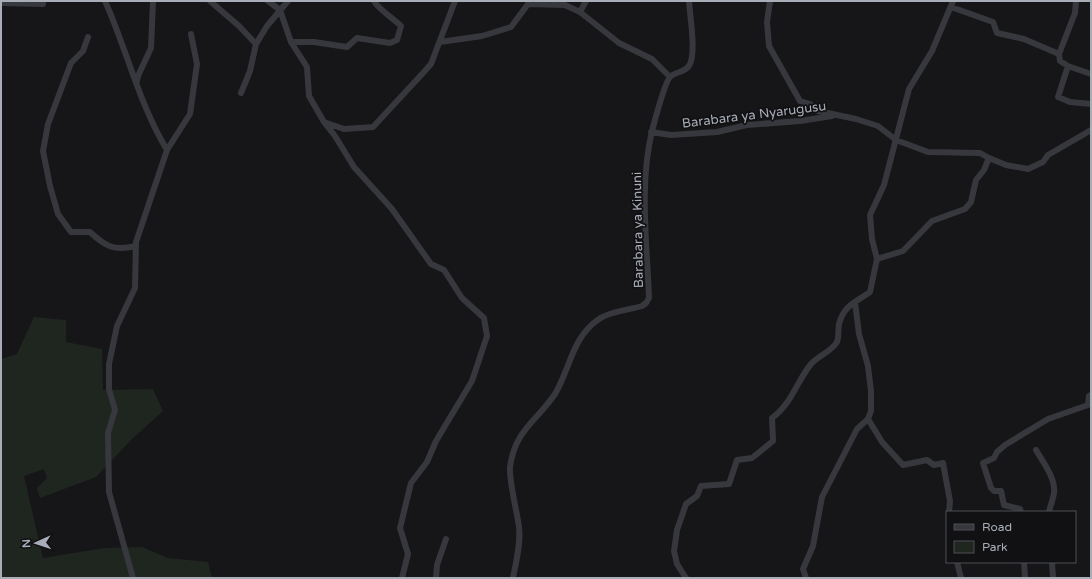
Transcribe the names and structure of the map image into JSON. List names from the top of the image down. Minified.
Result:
{"streets":{"street":["Barabara ya Nyarugusu","Barabara ya Kinuni"]},"crossings":[["Barabara ya Nyarugusu","Barabara ya Kinuni"]],"legend":["Road","Park"],"north":"left"}
